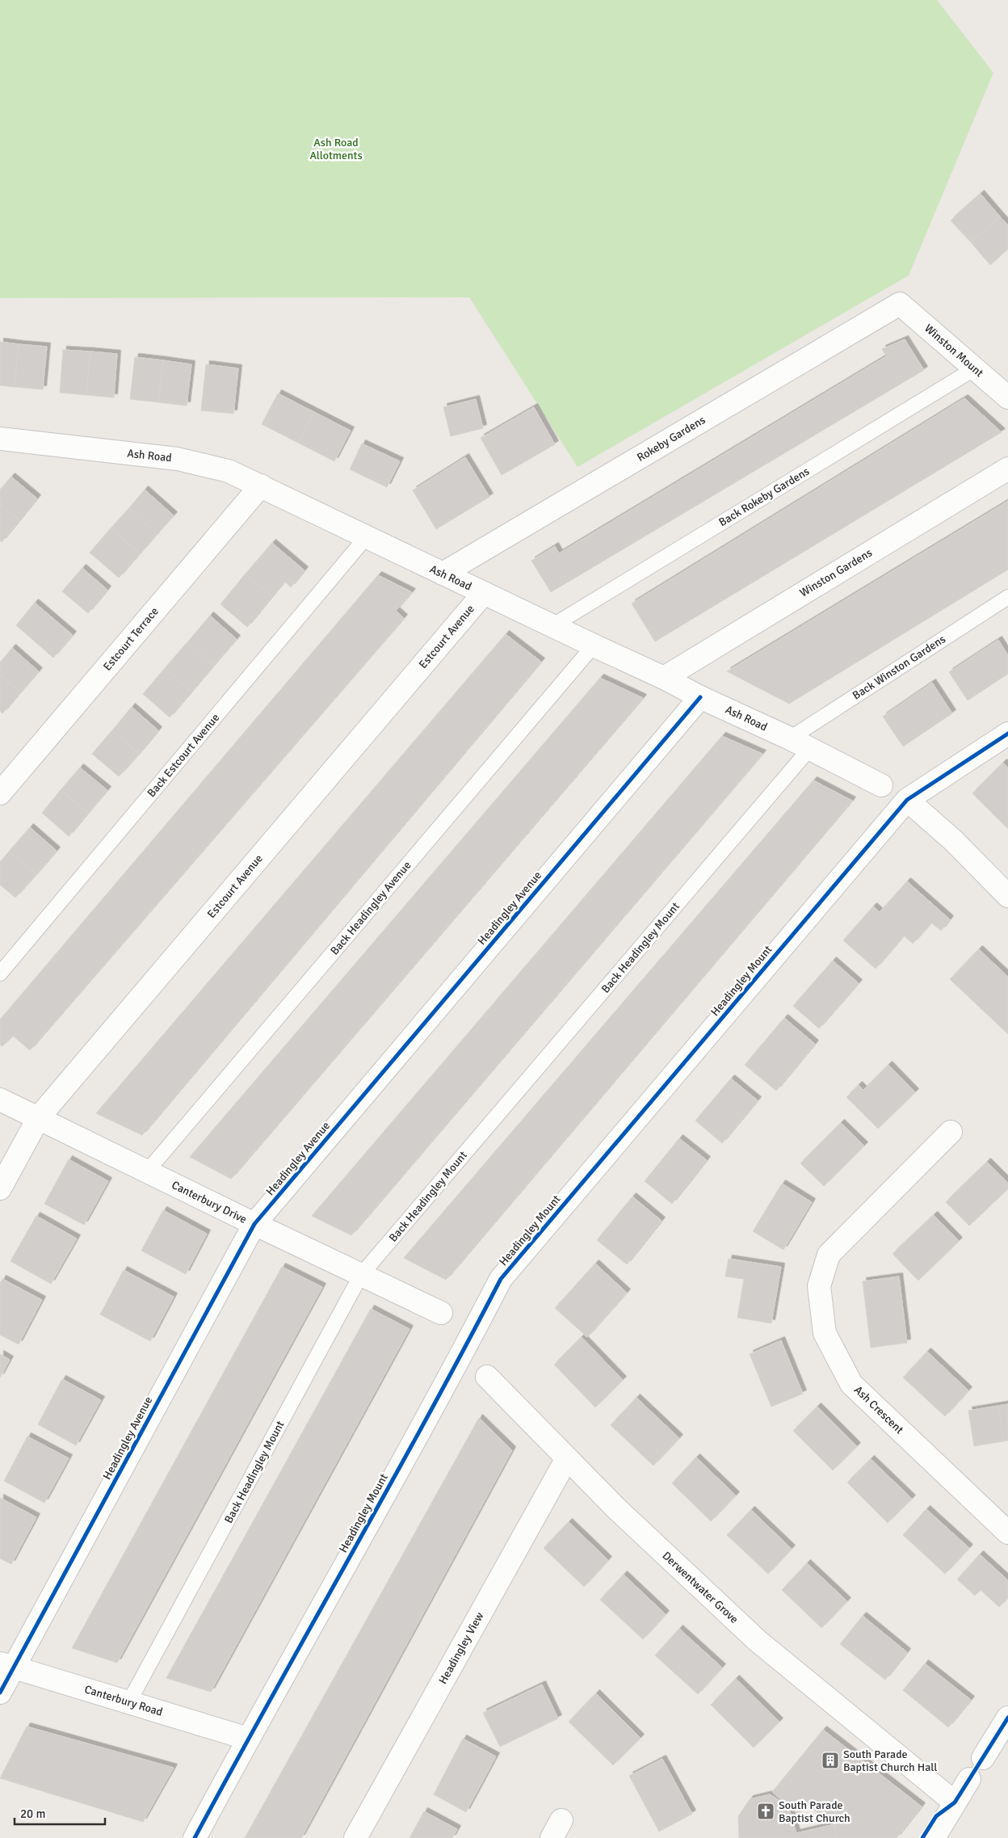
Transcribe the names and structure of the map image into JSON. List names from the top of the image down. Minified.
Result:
{"streets":{"street":["Winston Mount","Rokeby Gardens","Ash Road","Winston Gardens","Estcourt Avenue","Estcourt Terrace","Headingley Avenue","Headingley Mount","Canterbury Drive","Ash Crescent","Derwentwater Grove","Headingley View","Canterbury Road"],"lane":["Back Rokeby Gardens","Back Winston Gardens","Back Estcourt Avenue","Back Headingley Avenue","Back Headingley Mount"]},"crossings":[["Winston Mount","Rokeby Gardens"],["Winston Mount","Back Rokeby Gardens"],["Rokeby Gardens","Ash Road"],["Ash Road","Back Rokeby Gardens"],["Ash Road","Winston Gardens"],["Ash Road","Estcourt Avenue"],["Ash Road","Estcourt Terrace"],["Ash Road","Back Winston Gardens"],["Ash Road","Back Estcourt Avenue"],["Ash Road","Back Headingley Avenue"],["Ash Road","Headingley Avenue"],["Ash Road","Back Headingley Mount"],["Estcourt Avenue","Canterbury Drive"],["Back Headingley Avenue","Canterbury Drive"],["Headingley Avenue","Canterbury Drive"],["Headingley Avenue","Canterbury Road"],["Back Headingley Mount","Canterbury Drive"],["Back Headingley Mount","Canterbury Road"],["Headingley Mount","Canterbury Road"],["Derwentwater Grove","Headingley View"]],"parks":["Ash Road Allotments"],"places":{"building":["South Parade Baptist Church Hall"],"church":["South Parade Baptist Church"]},"scale_bar":"20 m"}
